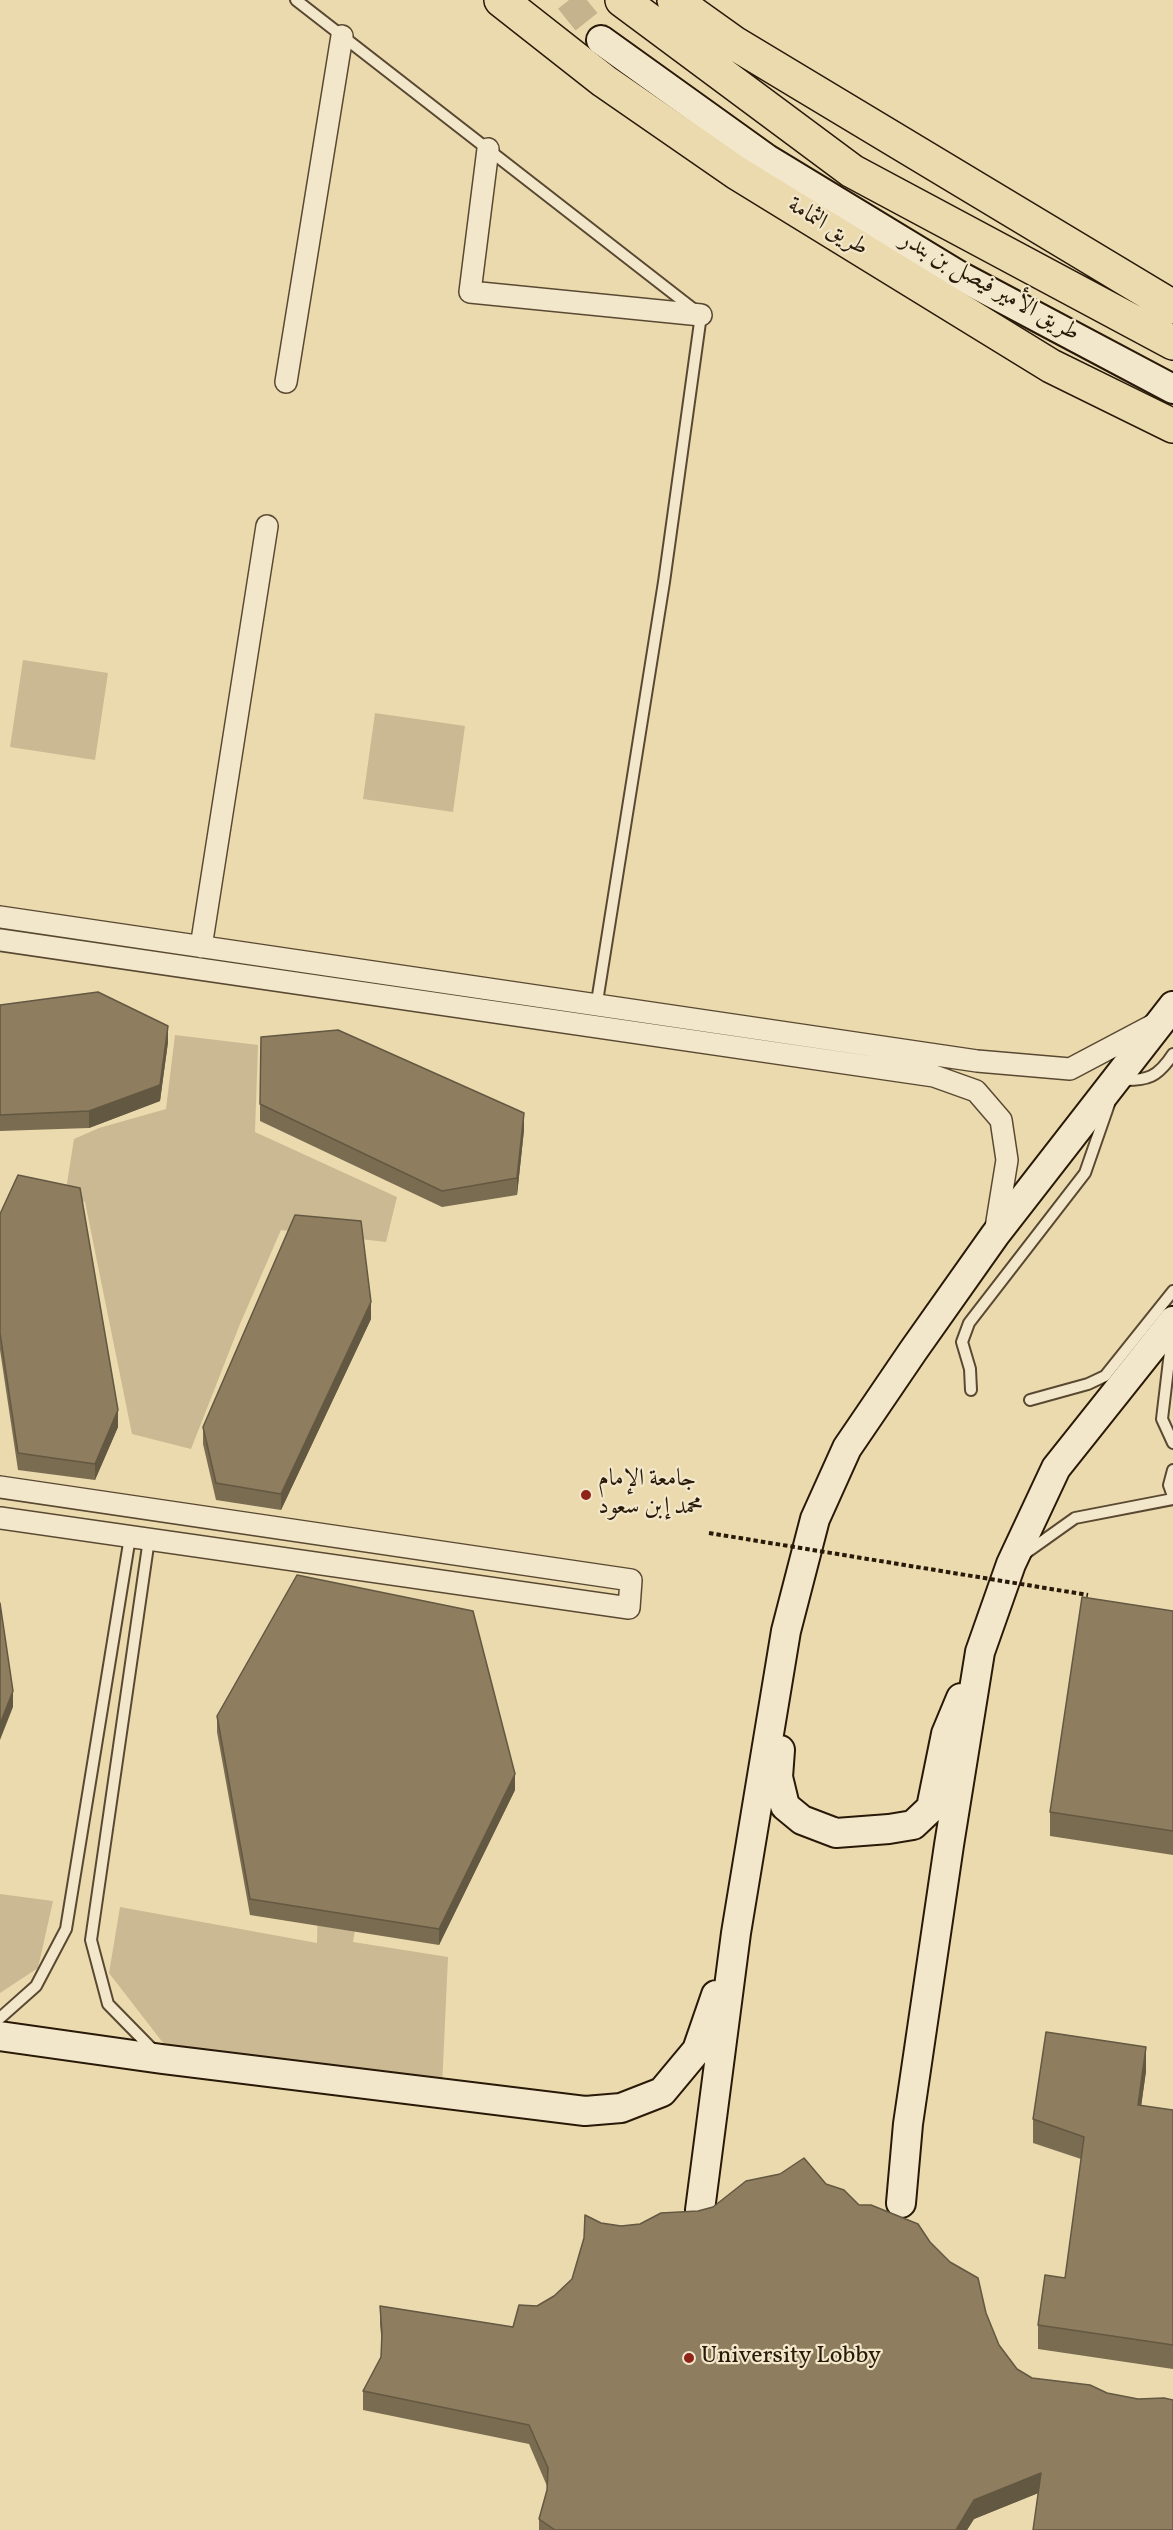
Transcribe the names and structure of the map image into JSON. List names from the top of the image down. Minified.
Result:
{"streets":{"main road":["طريق الثمامة"],"street":["طريق الأمير فيصل بن بندر"]},"places":["جامعة الإمام محمد إبن سعود","University Lobby"]}
